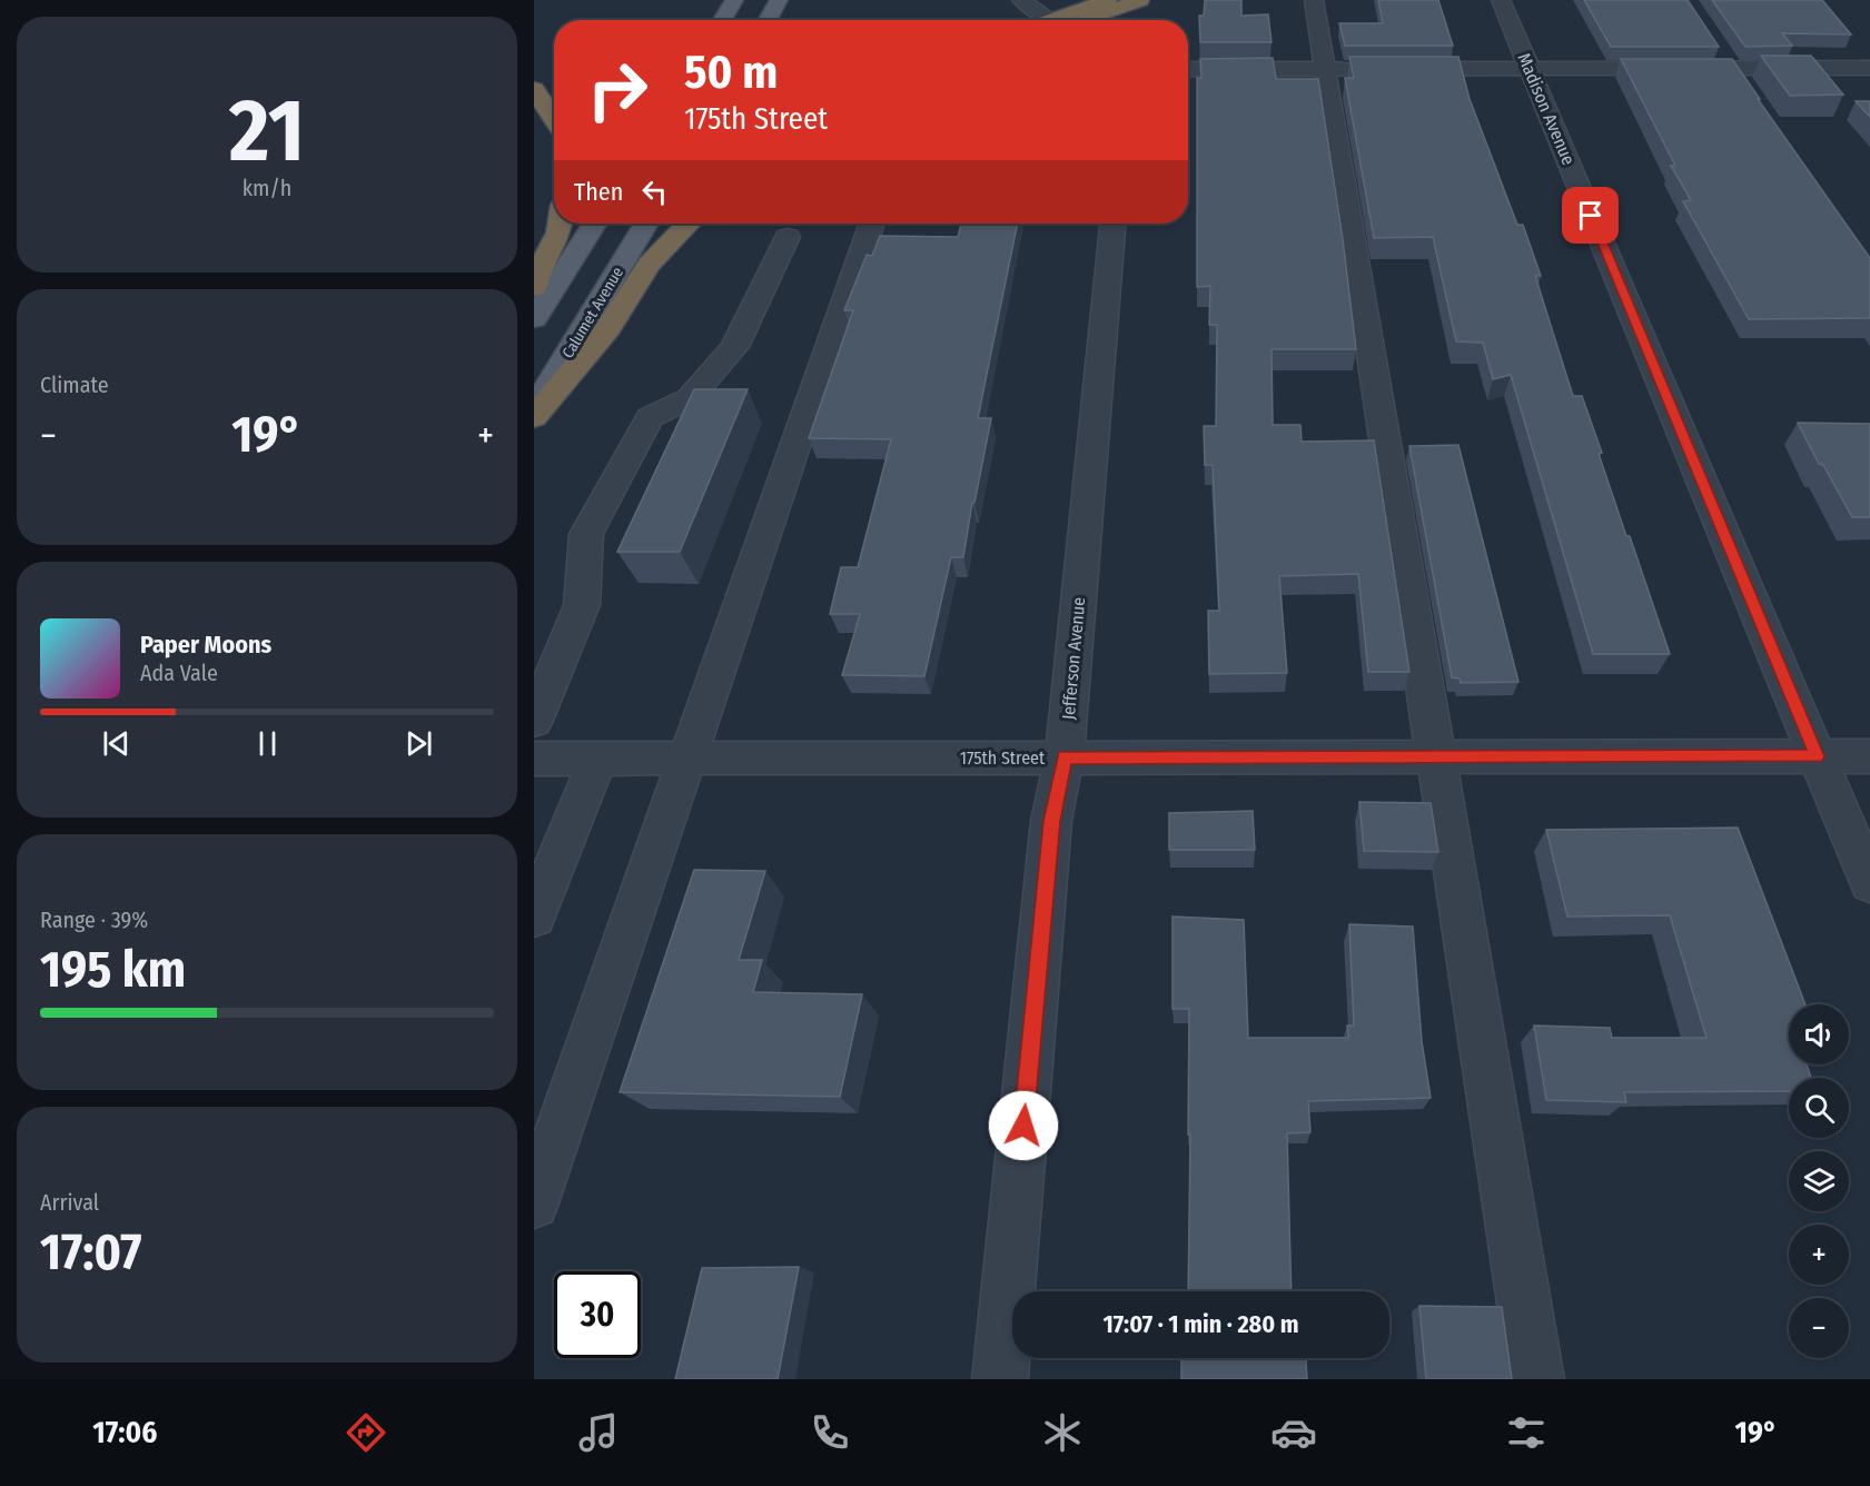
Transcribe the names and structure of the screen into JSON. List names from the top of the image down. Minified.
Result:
{"streets":{"main road":["Calumet Avenue"],"street":["Madison Avenue","Jefferson Avenue","175th Street"]},"crossings":[["Madison Avenue","175th Street"],["Jefferson Avenue","175th Street"]],"page":{"tile":[["21","km/h"],"Climate",["Range · 39%","195 km"],["Arrival","17:07"]],"turn":["50 m","175th Street"],"then":"Then","heat":["−","19°","+"],"song":["Paper Moons","Ada Vale"],"map_buttons":["+","−"],"limit":"30","trip":"17:07 · 1 min · 280 m","tabs":["17:06","19°"]}}
